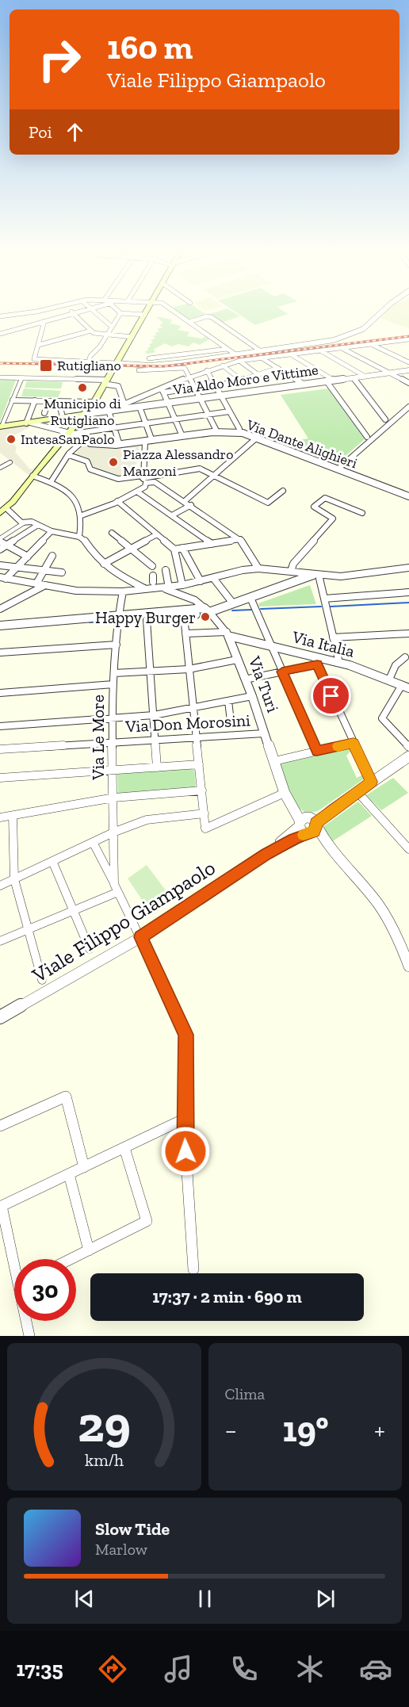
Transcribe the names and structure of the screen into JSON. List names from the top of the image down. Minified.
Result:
{"streets":{"street":["Via Aldo Moro e Vittime","Via Dante Alighieri","Via Italia","Via Turi","Via Don Morosini","Via Le More","Viale Filippo Giampaolo"]},"crossings":[["Via Italia","Via Turi"],["Via Turi","Via Don Morosini"],["Via Turi","Viale Filippo Giampaolo"],["Via Don Morosini","Via Le More"],["Via Le More","Viale Filippo Giampaolo"]],"places":{"transit":["Rutigliano"],"other":["Municipio di Rutigliano","IntesaSanPaolo","Piazza Alessandro Manzoni","Happy Burger"]},"page":{"turn":["160 m","Viale Filippo Giampaolo"],"then":"Poi","limit":"30","trip":"17:37 · 2 min · 690 m","tile":"Clima","heat":["−","19°","+"],"song":["Slow Tide","Marlow"],"tabs":"17:35","gauge":["29","km/h"]}}
